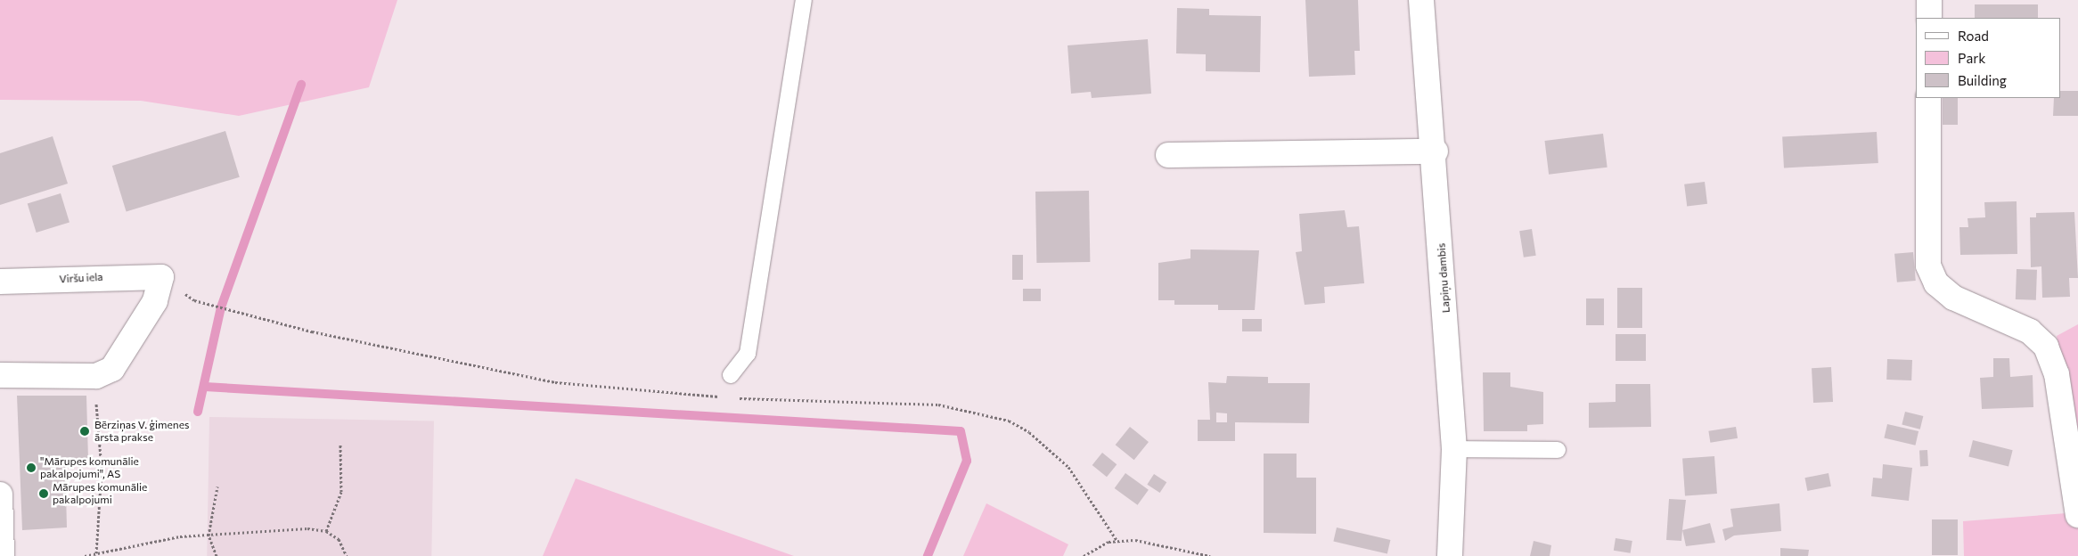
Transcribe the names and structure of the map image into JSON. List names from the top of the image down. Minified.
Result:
{"streets":{"street":["Viršu iela","Lapiņu dambis"]},"places":["Bērziņas V. ģimenes ārsta prakse","\"Mārupes komunālie pakalpojumi\", AS","Mārupes komunālie pakalpojumi"],"legend":["Road","Park","Building"]}
